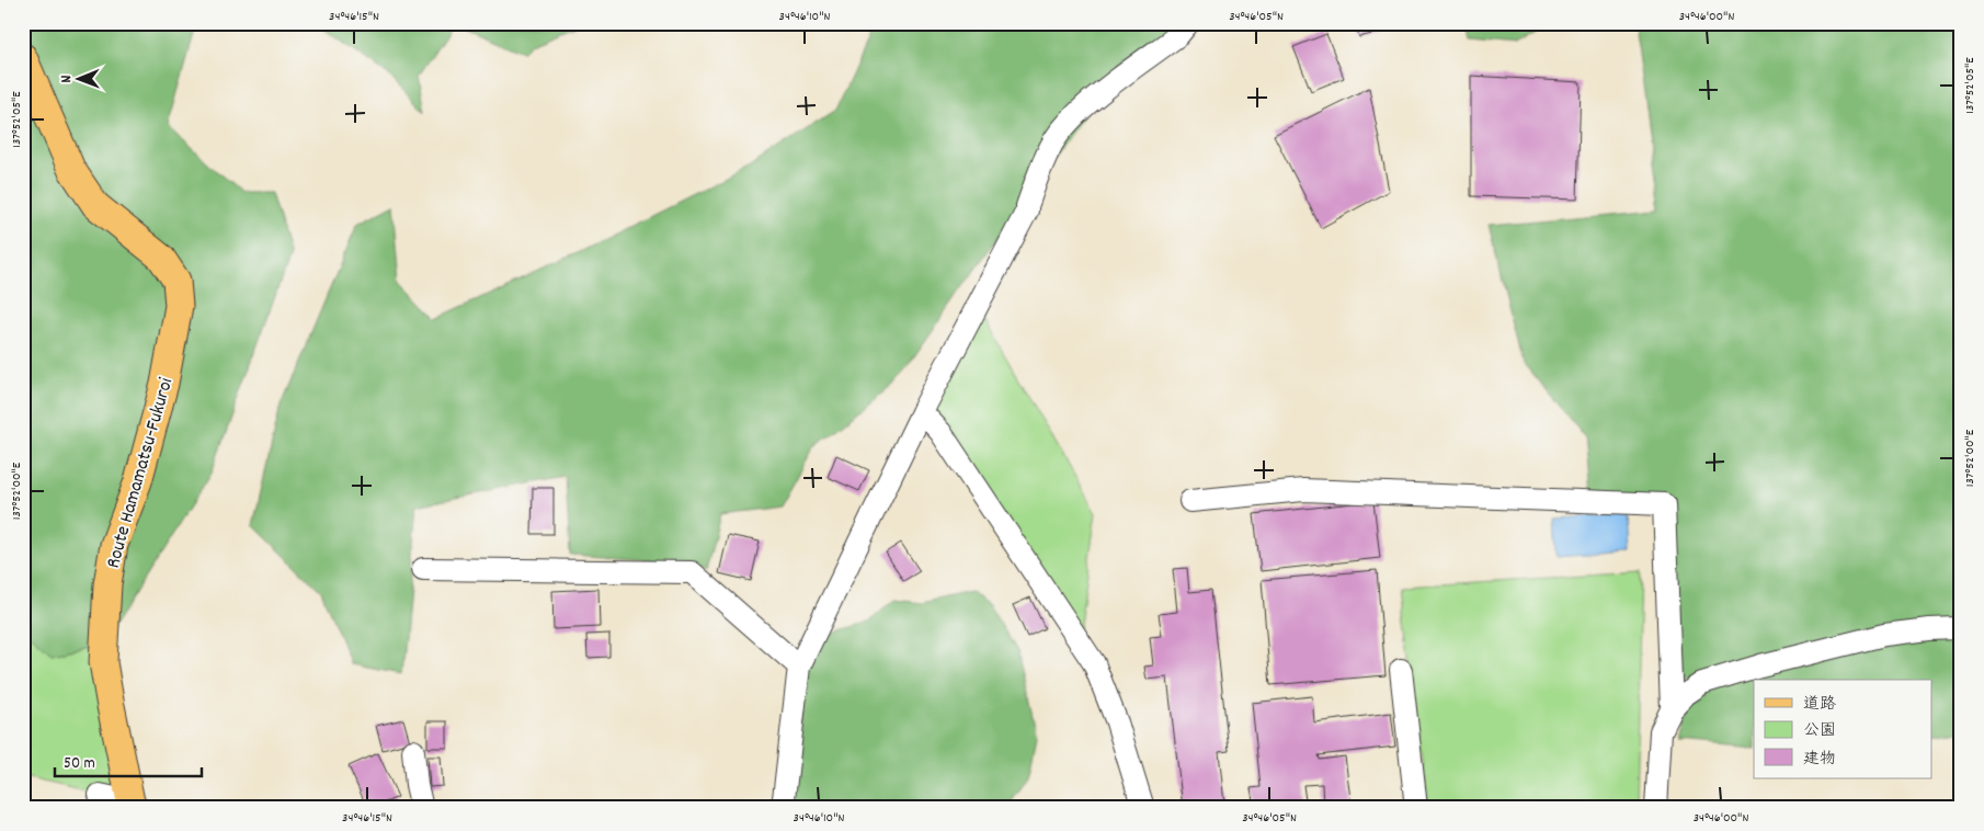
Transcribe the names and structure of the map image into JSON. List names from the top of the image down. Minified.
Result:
{"streets":{"main road":["Route Hamamatsu-Fukuroi"]},"legend":["道路","公園","建物"],"scale_bar":"50 m","north":"left","coordinates":["34°46'15\"N","34°46'10\"N","34°46'05\"N","34°46'00\"N","137°52'05\"E","137°52'00\"E"]}
